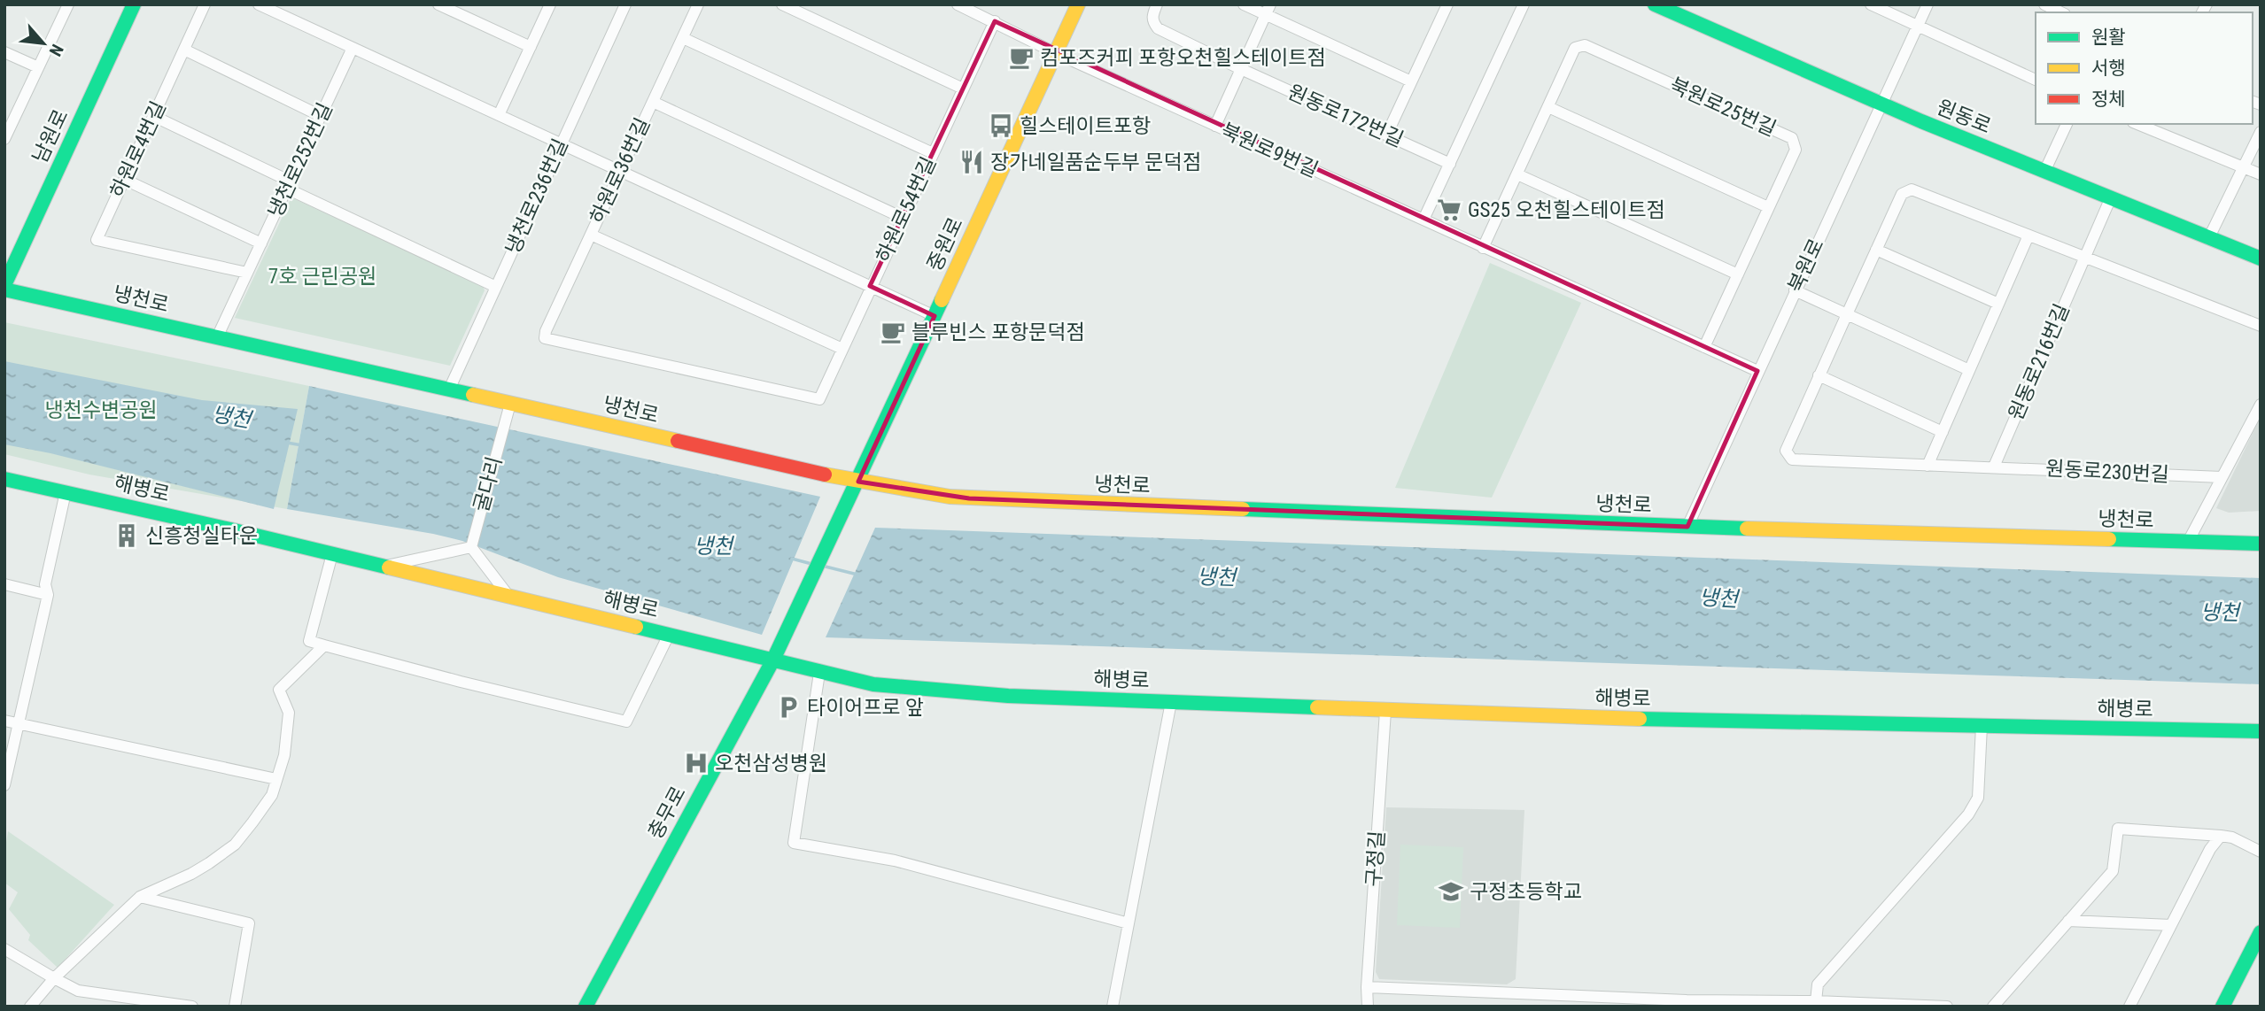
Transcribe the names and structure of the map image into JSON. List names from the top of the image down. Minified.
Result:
{"streets":{"street":["북원로25번길","원동로172번길","원동로","남원로","하원로4번길","북원로9번길","냉천로252번길","하원로36번길","냉천로236번길","하원로54번길","중원로","북원로","냉천로","원동로216번길","원동로230번길","굴다리","해병로","충무로","구정길"]},"crossings":[["북원로25번길","북원로9번길"],["원동로","북원로"],["원동로","원동로216번길"],["하원로4번길","냉천로252번길"],["북원로9번길","하원로54번길"],["북원로9번길","중원로"],["북원로9번길","북원로"],["냉천로252번길","냉천로"],["하원로36번길","하원로54번길"],["냉천로236번길","냉천로"],["중원로","냉천로"],["중원로","충무로"],["북원로","냉천로"],["냉천로","굴다리"],["원동로216번길","원동로230번길"],["해병로","충무로"],["해병로","구정길"]],"water":["냉천"],"parks":["7호 근린공원","냉천수변공원"],"places":{"cafe":["컴포즈커피 포항오천힐스테이트점","블루빈스 포항문덕점"],"bus stop":["힐스테이트포항"],"restaurant":["장가네일품순두부 문덕점"],"supermarket":["GS25 오천힐스테이트점"],"building":["신흥청실타운"],"parking":["타이어프로 앞"],"hospital":["오천삼성병원"],"school or university":["구정초등학교"]},"legend":["원활","서행","정체"],"north":"bottom right"}
